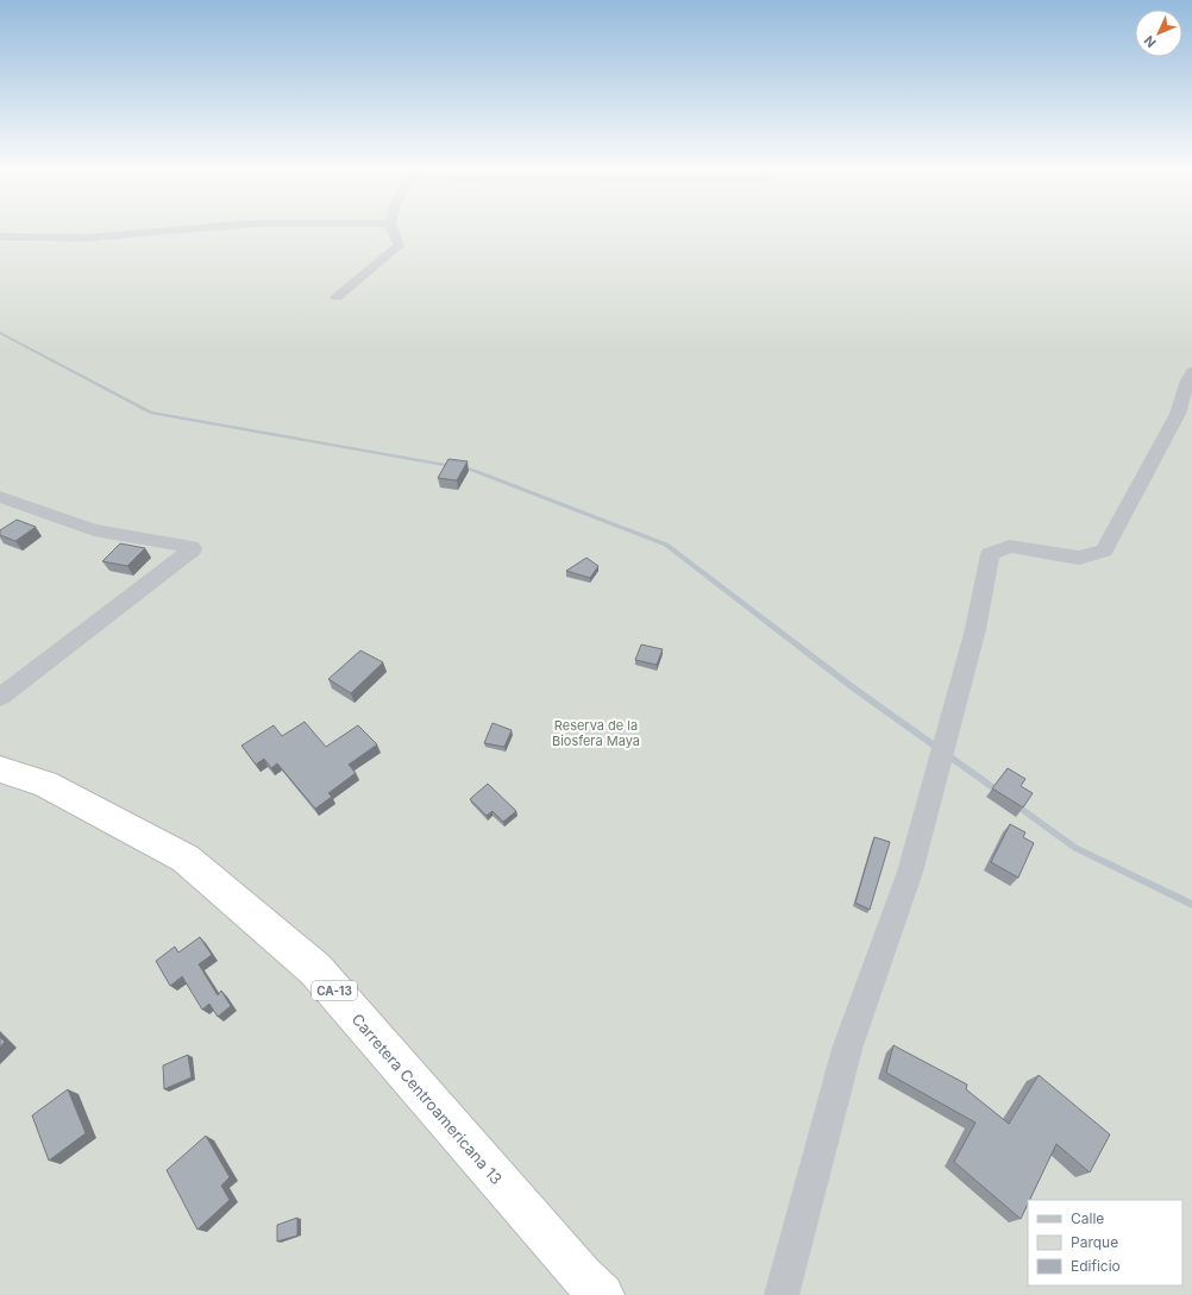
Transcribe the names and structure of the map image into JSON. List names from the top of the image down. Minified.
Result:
{"streets":{"highway":["CA-13","Carretera Centroamericana 13"]},"parks":["Reserva de la Biosfera Maya"],"legend":["Calle","Parque","Edificio"],"north":"bottom left"}
